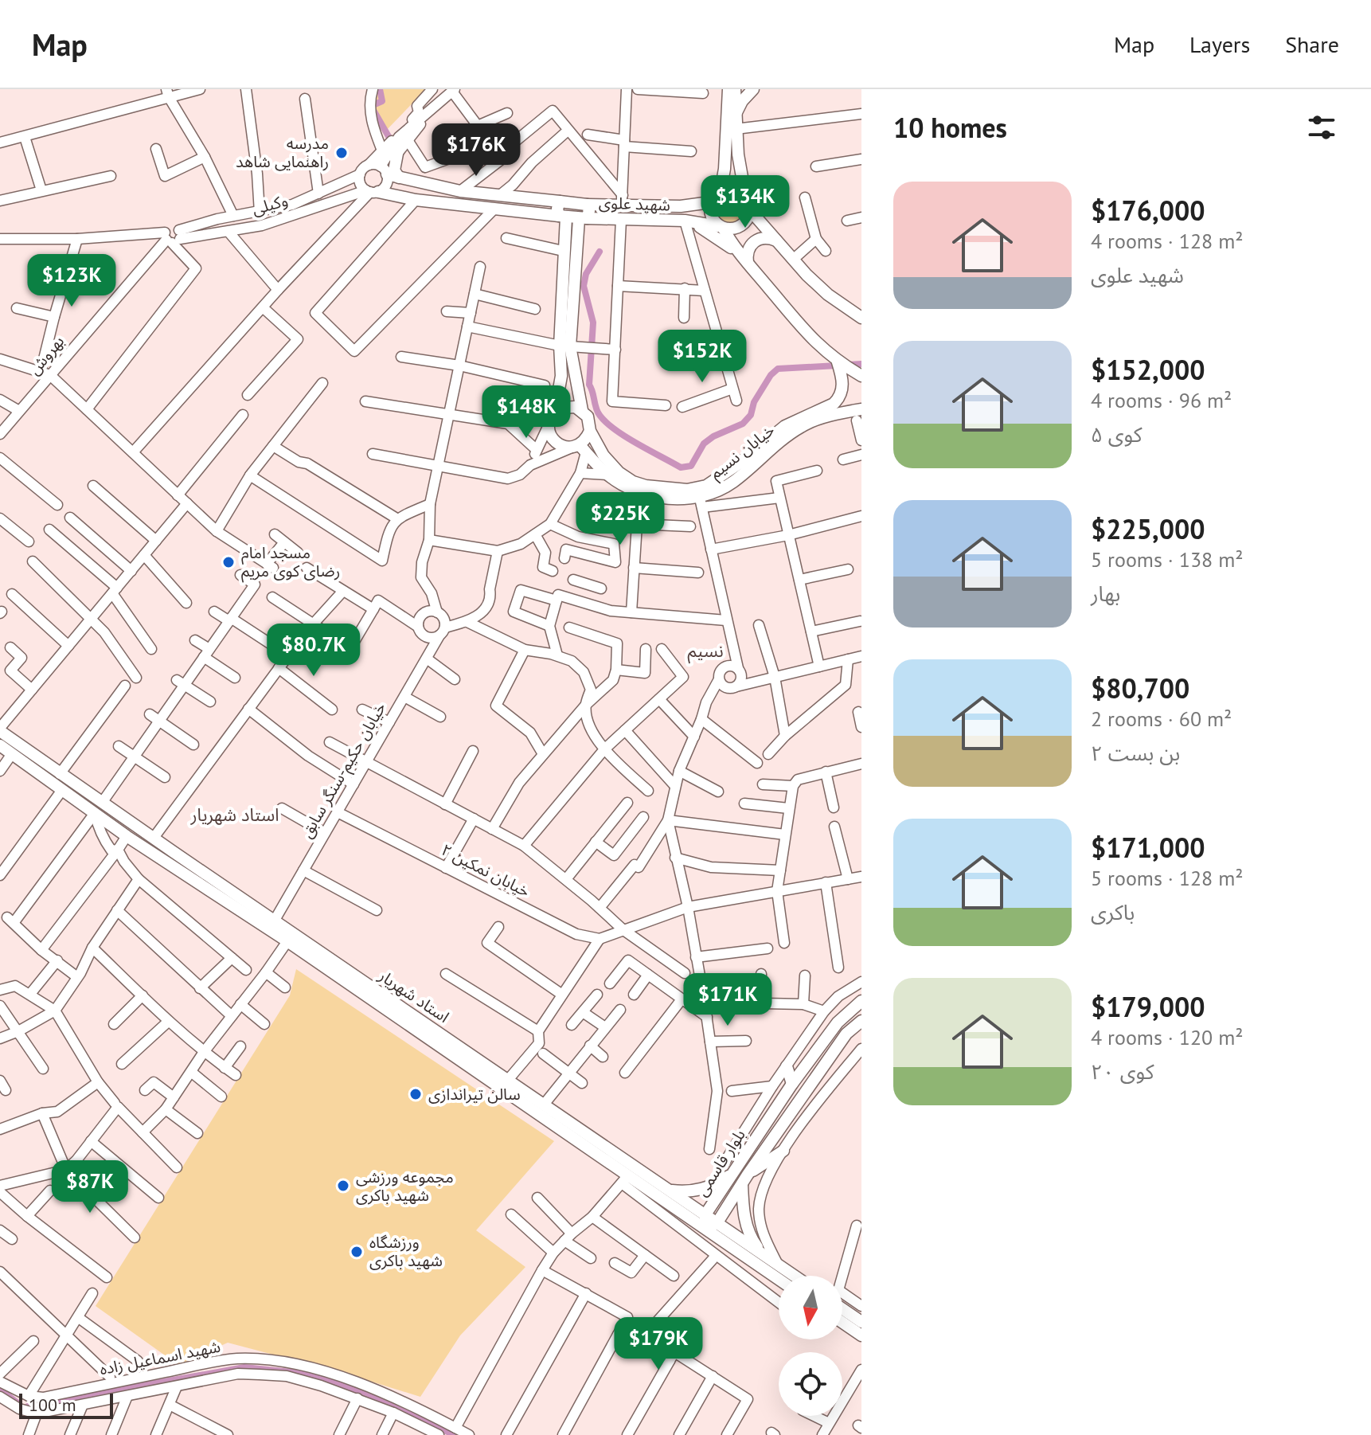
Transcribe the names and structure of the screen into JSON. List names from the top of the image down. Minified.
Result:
{"streets":{"main road":["شهید علوی","خیابان نسیم","استاد شهریار","بلوار قاسمی"],"street":["وکیلی","بهروش","خیابان حکیم-سنگر سابق","خیابان نمکین ۲","شهید اسماعیل زاده"]},"crossings":[["وکیلی","بهروش"],["خیابان حکیم-سنگر سابق","خیابان نمکین ۲"],["خیابان حکیم-سنگر سابق","استاد شهریار"],["استاد شهریار","بلوار قاسمی"]],"districts":["نسیم","استاد شهریار"],"places":["مدرسه راهنمایی شاهد","مسجد امام رضای کوی مریم","سالن تیراندازی","مجموعه ورزشی شهید باکری","ورزشگاه شهید باکری"],"scale_bar":"100 m","north":"bottom","page":{"header":"Map","nav":["Map","Layers","Share"],"heading":"10 homes","price":["$176K","$134K","$123K","$152K","$148K","$225K","$80.7K","$171K","$87K","$179K"],"list":[{"name":"$176,000","note":"4 rooms · 128 m² · شهید علوی"},{"name":"$152,000","note":"4 rooms · 96 m² · کوی ۵"},{"name":"$225,000","note":"5 rooms · 138 m² · بهار"},{"name":"$80,700","note":"2 rooms · 60 m² · بن بست ۲"},{"name":"$171,000","note":"5 rooms · 128 m² · باکری"},{"name":"$179,000","note":"4 rooms · 120 m² · کوی ۲۰"}],"scale":"100 m"}}
